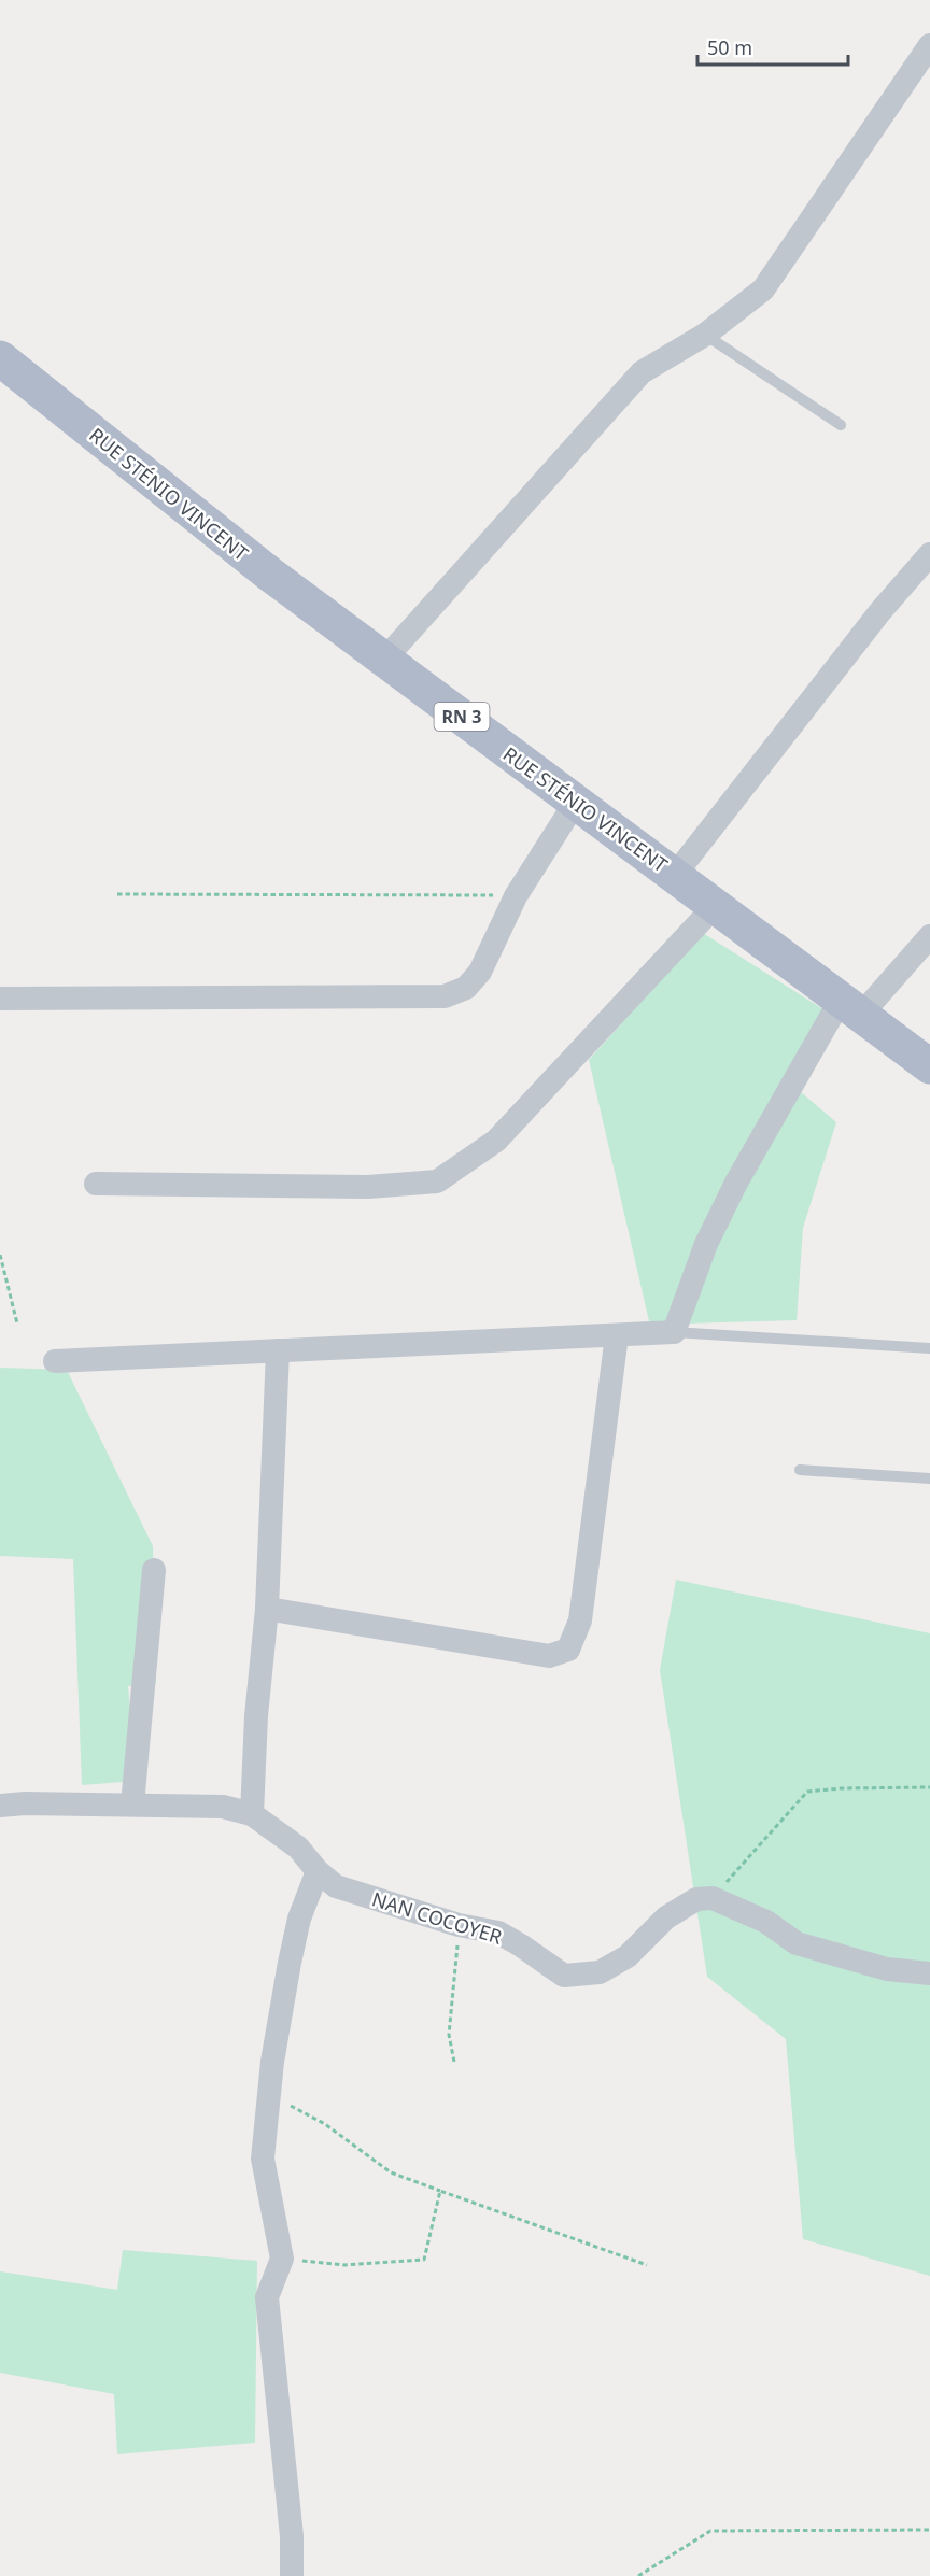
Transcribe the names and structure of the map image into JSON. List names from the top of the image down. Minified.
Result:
{"streets":{"main road":["RUE STÉNIO VINCENT","RN 3"],"street":["NAN COCOYER"]},"scale_bar":"50 m"}
